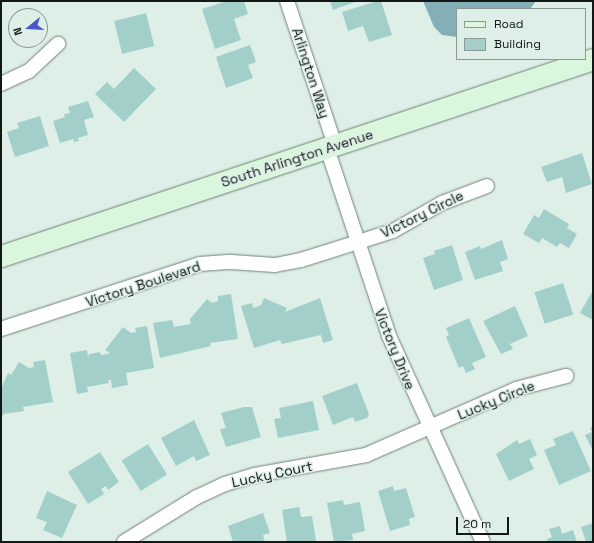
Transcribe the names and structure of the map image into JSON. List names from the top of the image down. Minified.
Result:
{"streets":{"main road":["South Arlington Avenue"],"street":["Arlington Way","Victory Circle","Victory Boulevard","Victory Drive","Lucky Circle","Lucky Court"]},"crossings":[["Arlington Way","South Arlington Avenue"],["Arlington Way","Victory Drive"],["South Arlington Avenue","Victory Drive"],["Victory Circle","Victory Boulevard"],["Victory Circle","Victory Drive"],["Victory Boulevard","Victory Drive"],["Victory Drive","Lucky Circle"],["Victory Drive","Lucky Court"],["Lucky Circle","Lucky Court"]],"legend":["Road","Building"],"scale_bar":"20 m","north":"left"}
